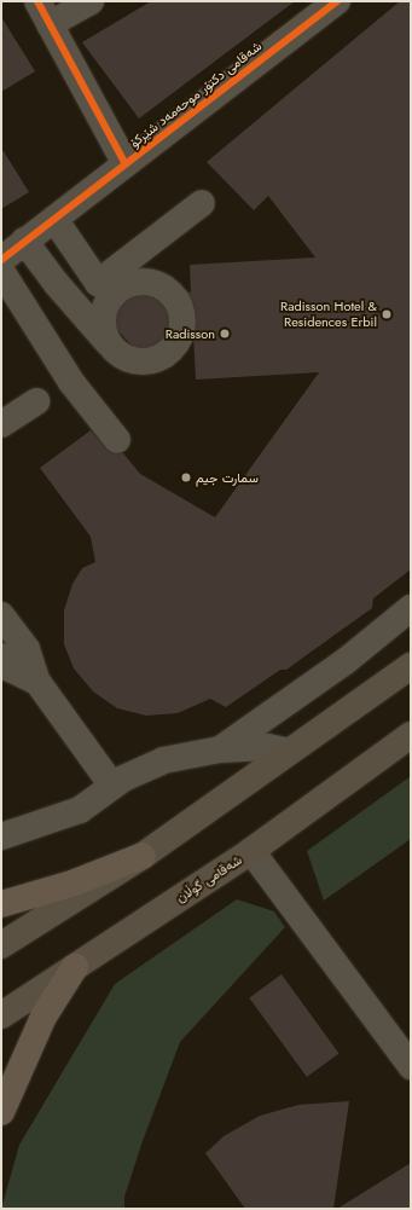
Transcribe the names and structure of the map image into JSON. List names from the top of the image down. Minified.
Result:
{"streets":{"main road":["شەقامی گوڵان"],"street":["شەقامی دکتۆر موحەمەد شێرکۆ"]},"places":["Radisson Hotel & Residences Erbil","Radisson","سمارت جیم"]}
